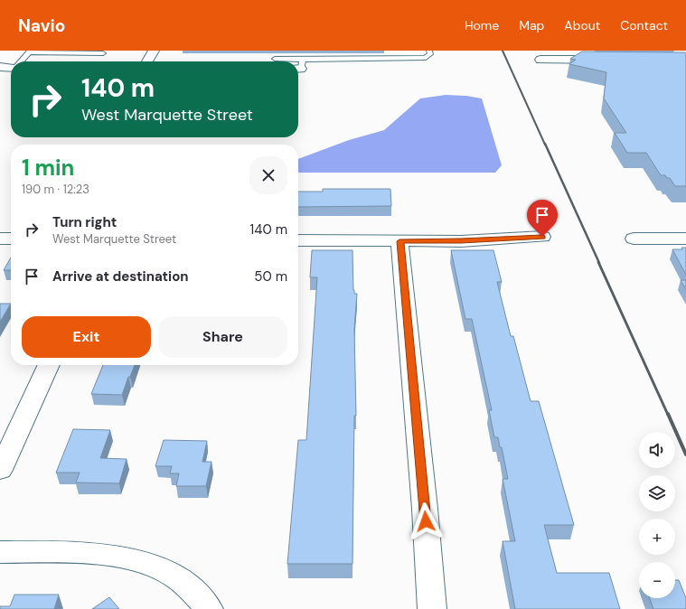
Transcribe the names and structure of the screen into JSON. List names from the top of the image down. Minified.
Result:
{"page":{"header":"Navio","nav":["Home","Map","About","Contact"],"turn":["140 m","West Marquette Street"],"heading":["1 min","190 m · 12:23"],"list":[{"name":"Turn right","note":"West Marquette Street","value":"140 m"},{"name":"Arrive at destination","value":"50 m"}],"buttons":["Exit","Share"],"map_buttons":["+","−"]}}
